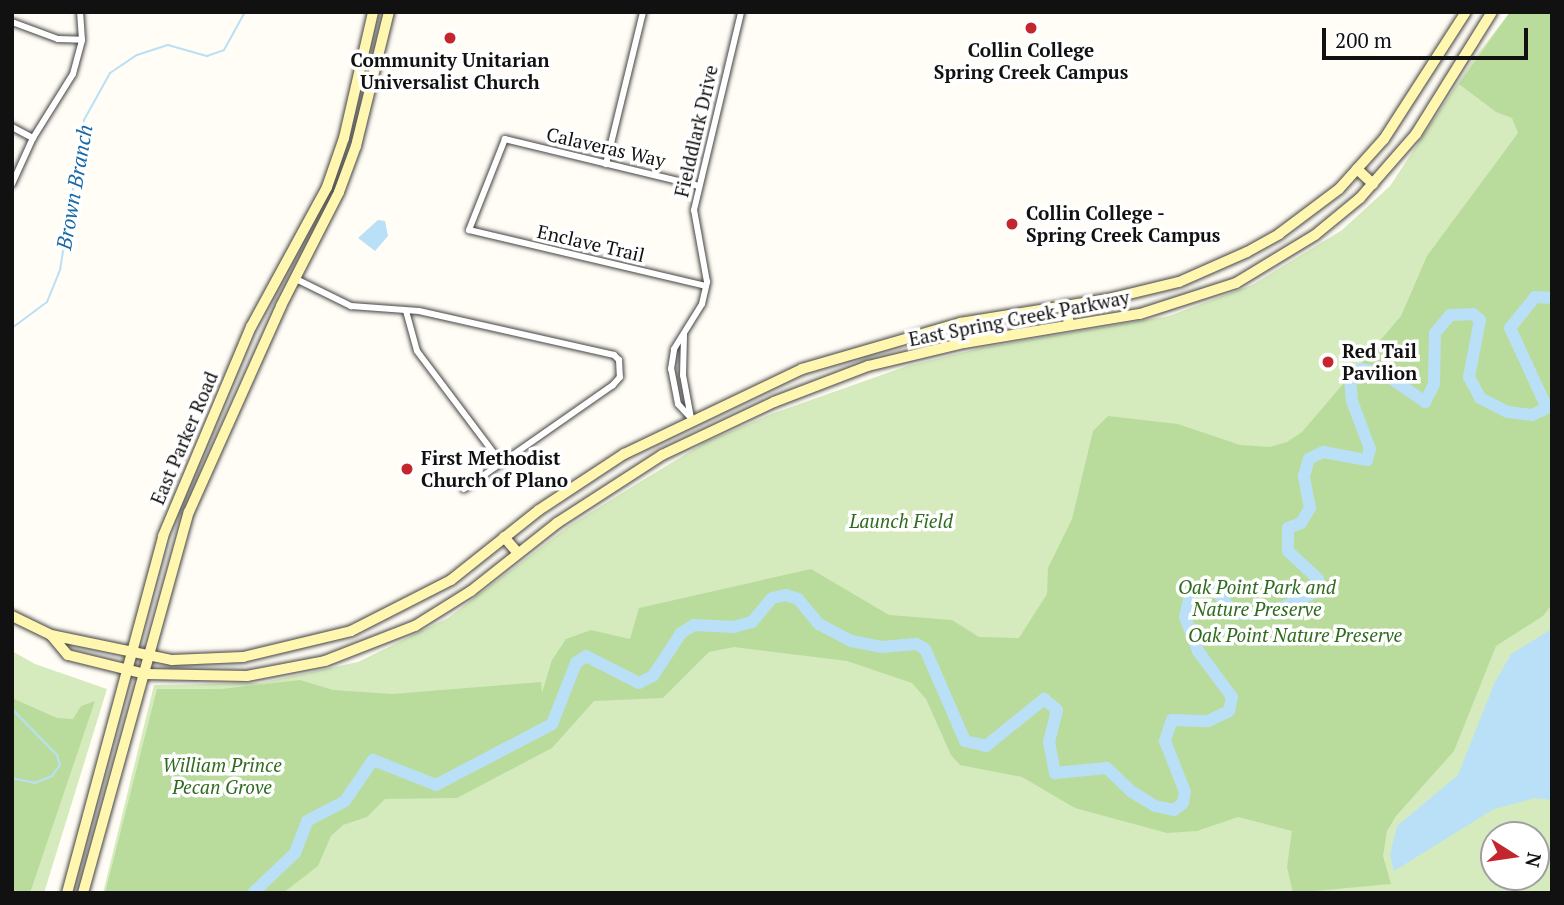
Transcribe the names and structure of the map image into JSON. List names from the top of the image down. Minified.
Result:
{"streets":{"main road":["East Spring Creek Parkway","East Parker Road"],"street":["Fielddlark Drive","Calaveras Way","Enclave Trail"]},"crossings":[["Fielddlark Drive","Calaveras Way"],["Fielddlark Drive","Enclave Trail"],["Fielddlark Drive","East Spring Creek Parkway"],["Calaveras Way","Enclave Trail"],["East Spring Creek Parkway","East Parker Road"]],"water":["Brown Branch"],"parks":["Launch Field","Oak Point Park and Nature Preserve","Oak Point Nature Preserve","William Prince Pecan Grove"],"places":["Collin College Spring Creek Campus","Community Unitarian Universalist Church","Collin College - Spring Creek Campus","Red Tail Pavilion","First Methodist Church of Plano"],"scale_bar":"200 m","north":"right"}
